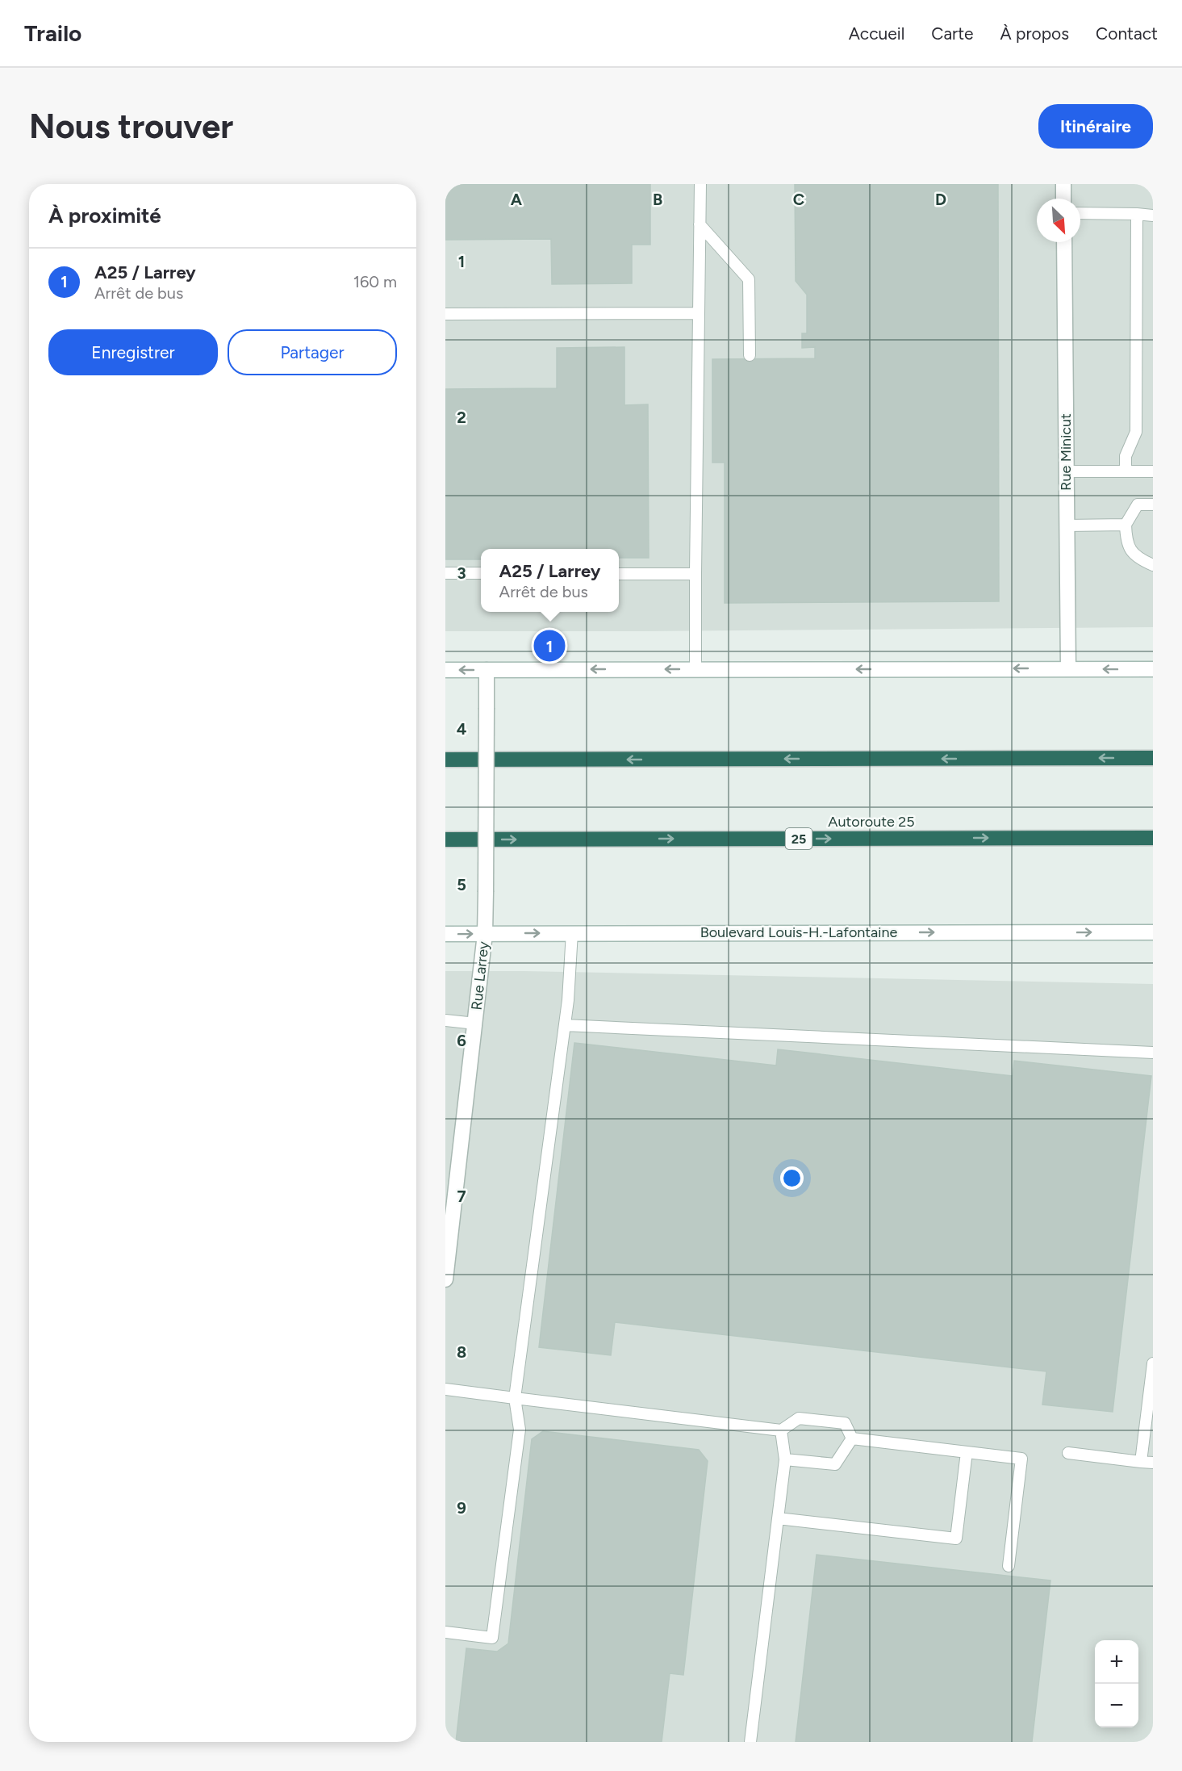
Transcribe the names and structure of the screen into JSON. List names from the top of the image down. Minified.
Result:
{"streets":{"highway":["Autoroute 25","25"],"main road":["Rue Minicut","Boulevard Louis-H.-Lafontaine","Rue Larrey"]},"crossings":[["Boulevard Louis-H.-Lafontaine","Rue Larrey"]],"one_way":["Boulevard Louis-H.-Lafontaine"],"north":"bottom right","page":{"header":"Trailo","nav":["Accueil","Carte","À propos","Contact"],"buttons":["Itinéraire",["Enregistrer","Partager"]],"title":"Nous trouver","heading":"À proximité","list":[{"mark":"1","name":"A25 / Larrey","note":"Arrêt de bus","value":"160 m"}],"popup":["A25 / Larrey","Arrêt de bus"],"pins":"1","map_buttons":["+","−"]},"grid":{"columns":["A","B","C","D"],"rows":["1","2","3","4","5","6","7","8","9"]}}
